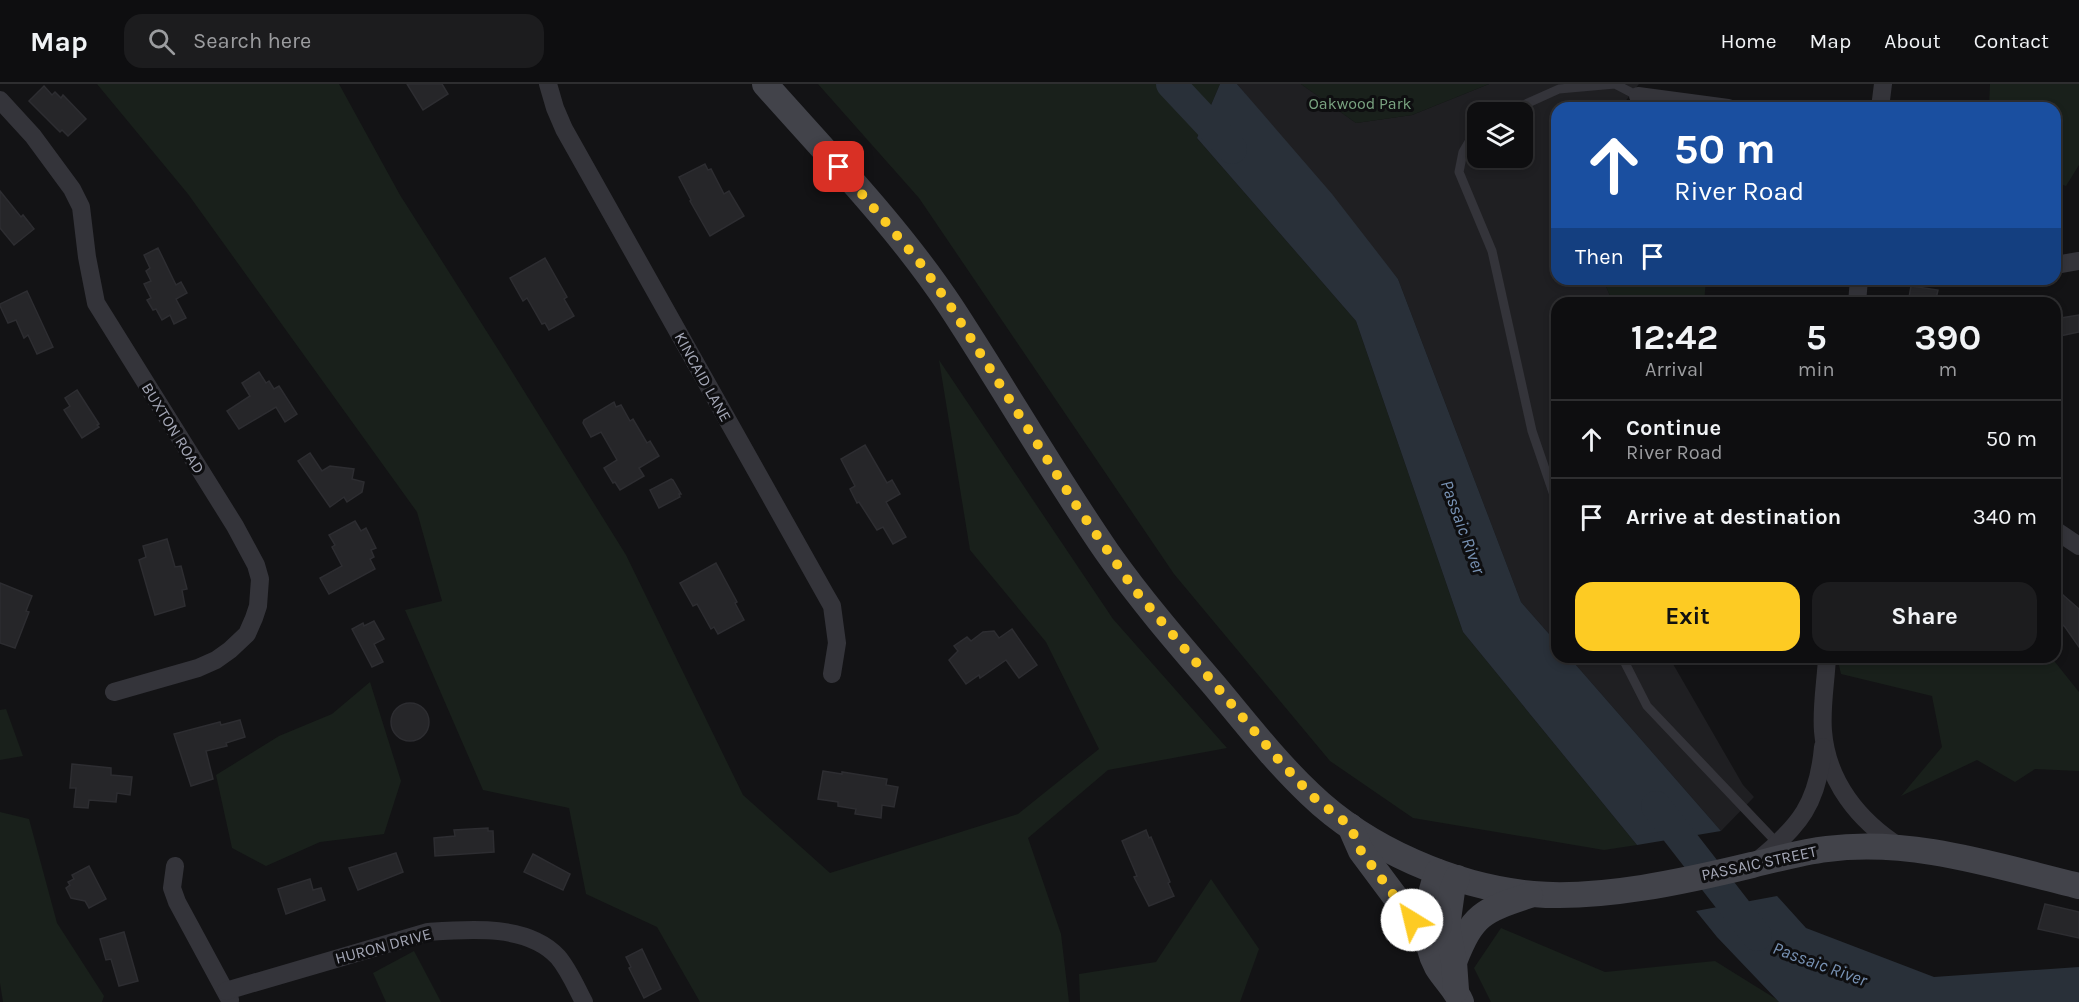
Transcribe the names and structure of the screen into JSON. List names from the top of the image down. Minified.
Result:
{"streets":{"main road":["PASSAIC STREET"],"street":["KINCAID LANE","BUXTON ROAD","HURON DRIVE"]},"water":["Passaic River"],"parks":["Oakwood Park"],"page":{"header":"Map","search":"Search here","nav":["Home","Map","About","Contact"],"turn":["50 m","River Road"],"then":"Then","eta":["12:42","Arrival","5","min","390","m"],"list":[{"name":"Continue","note":"River Road","value":"50 m"},{"name":"Arrive at destination","value":"340 m"}],"buttons":["Exit","Share"]}}
